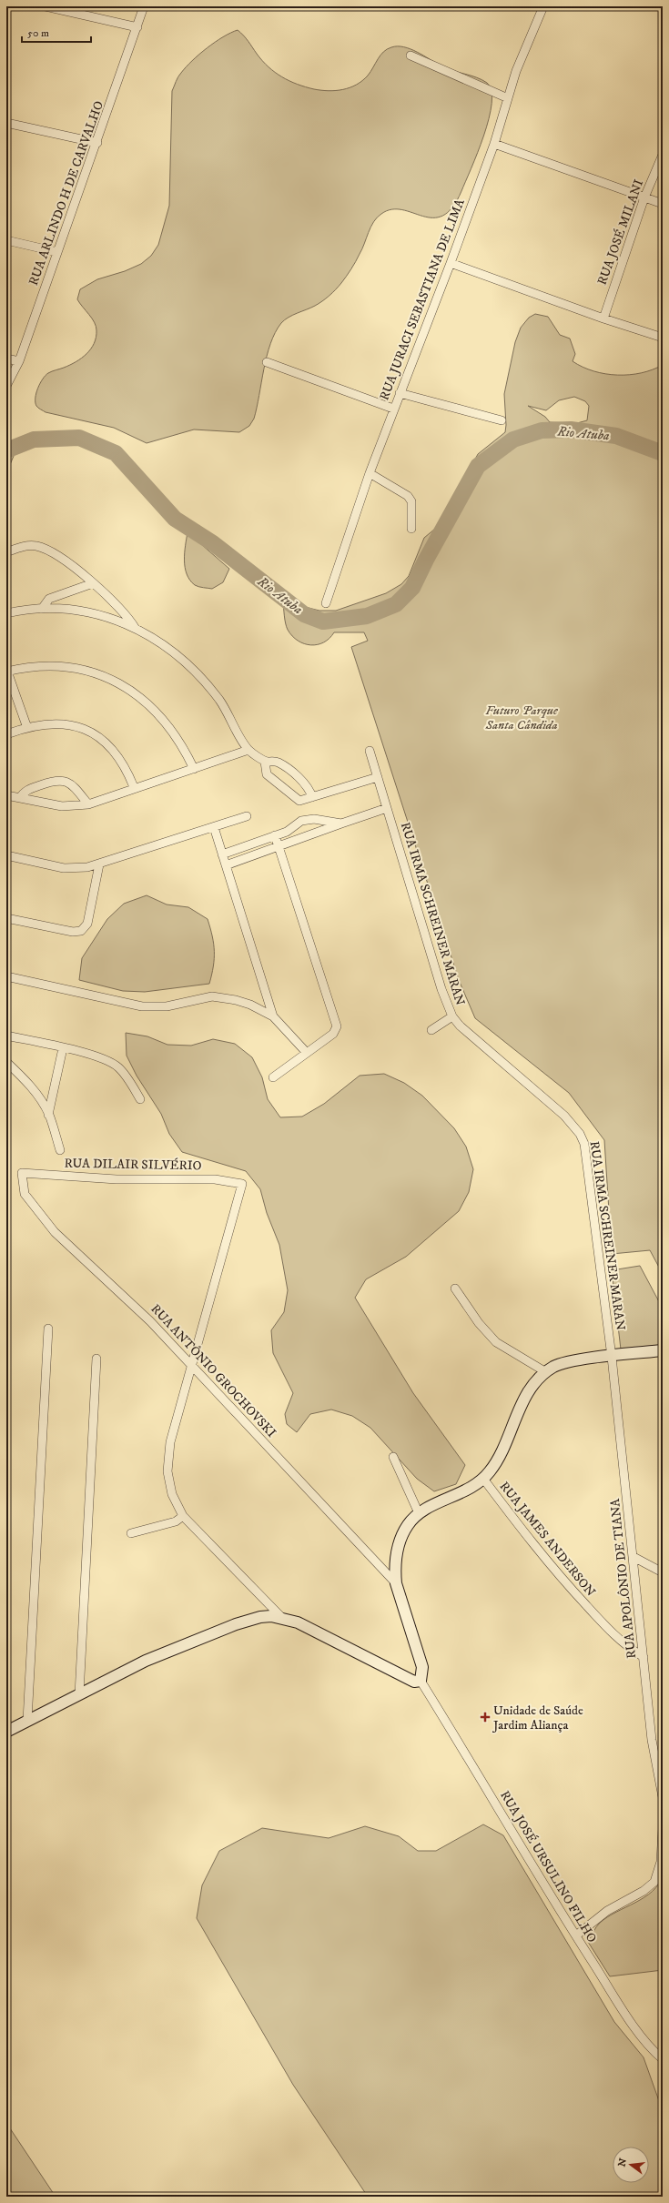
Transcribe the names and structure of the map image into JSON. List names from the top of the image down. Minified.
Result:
{"streets":{"street":["RUA ARLINDO H DE CARVALHO","RUA JOSÉ MILANI","RUA JURACI SEBASTIANA DE LIMA","RUA IRMA SCHREINER MARAN","RUA DILAIR SILVÉRIO","RUA ANTÔNIO GROCHOVSKI","RUA JAMES ANDERSON","RUA APOLÔNIO DE TIANA","RUA JOSÉ URSULINO FILHO"]},"crossings":[["RUA IRMA SCHREINER MARAN","RUA APOLÔNIO DE TIANA"],["RUA DILAIR SILVÉRIO","RUA ANTÔNIO GROCHOVSKI"],["RUA JAMES ANDERSON","RUA APOLÔNIO DE TIANA"]],"water":["Rio Atuba"],"parks":["Futuro Parque Santa Cândida"],"places":{"health":["Unidade de Saúde Jardim Aliança"]},"scale_bar":"50 m","north":"left"}
